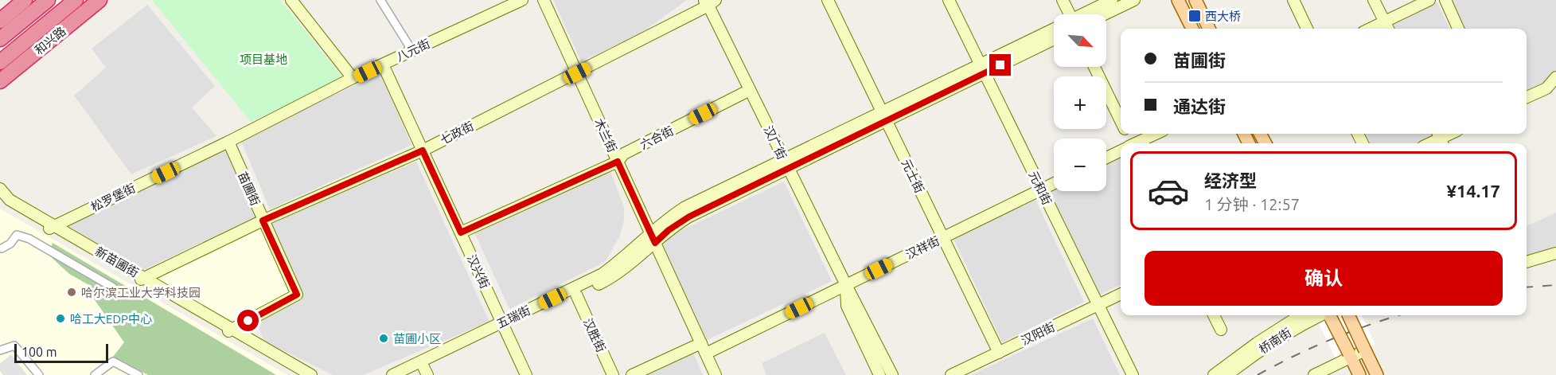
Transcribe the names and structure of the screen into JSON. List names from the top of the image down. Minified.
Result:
{"streets":{"highway":["和兴路"],"street":["八元街","七政街","木兰街","六合街","汉广街","元士街","元和街","苗圃街","松罗堡街","汉祥街","新苗圃街","汉兴街","五瑞街","汉阳街","汉胜街","桥南街"]},"crossings":[["八元街","苗圃街"],["八元街","松罗堡街"],["八元街","汉兴街"],["七政街","木兰街"],["七政街","汉广街"],["七政街","苗圃街"],["七政街","新苗圃街"],["七政街","汉兴街"],["木兰街","六合街"],["木兰街","汉祥街"],["木兰街","五瑞街"],["六合街","汉广街"],["六合街","汉兴街"],["汉广街","汉祥街"],["元士街","汉祥街"],["元士街","汉阳街"],["元和街","汉祥街"],["元和街","汉阳街"],["苗圃街","松罗堡街"],["苗圃街","新苗圃街"],["松罗堡街","新苗圃街"],["汉兴街","五瑞街"],["五瑞街","汉胜街"]],"parks":["项目基地"],"places":{"transit":["西大桥"],"other":["哈尔滨工业大学科技园","哈工大EDP中心","苗圃小区"]},"scale_bar":"100 m","north":"bottom right","page":{"map_buttons":["+","−"],"banner":["苗圃街","通达街"],"list":[{"name":"经济型","note":"1 分钟 · 12:57","value":"¥14.17"}],"buttons":"确认","scale":"100 m"}}
